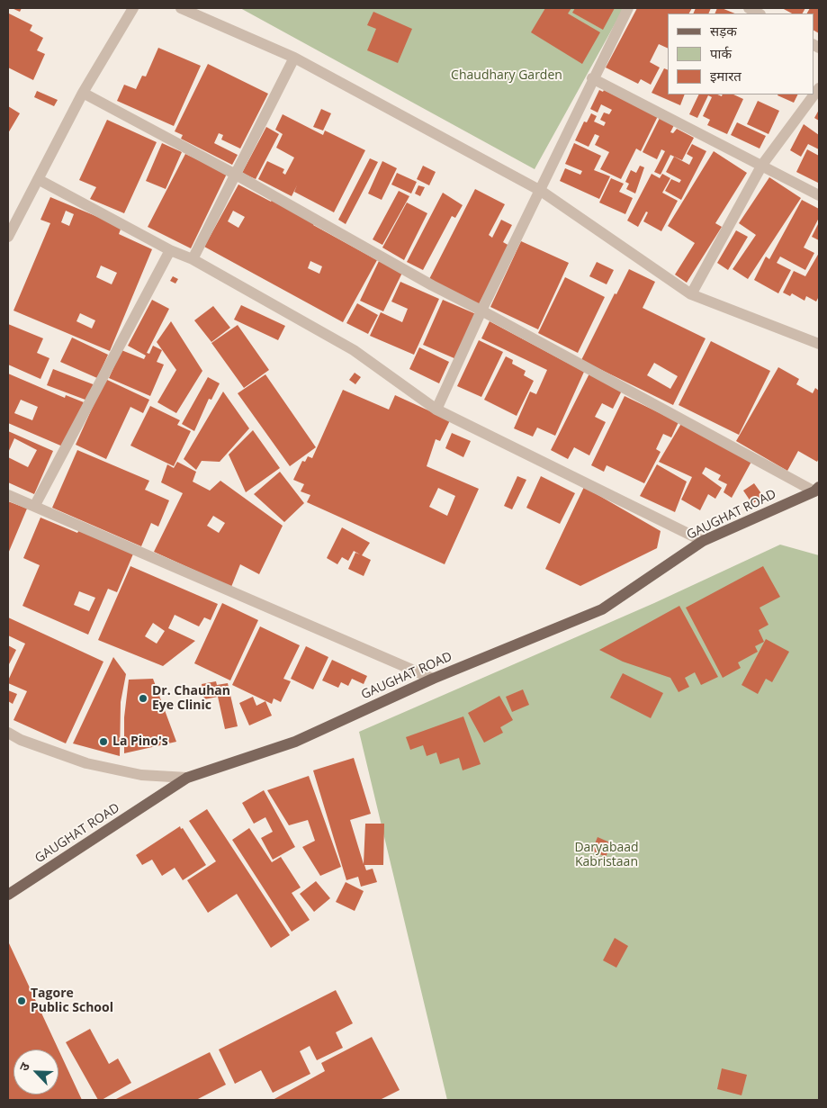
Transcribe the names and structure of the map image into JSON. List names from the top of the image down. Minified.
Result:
{"streets":{"main road":["GAUGHAT ROAD"]},"parks":["Chaudhary Garden","Daryabaad Kabristaan"],"places":["Dr. Chauhan Eye Clinic","La Pino's","Tagore Public School"],"legend":["सड़क","पार्क","इमारत"],"north":"top left"}
